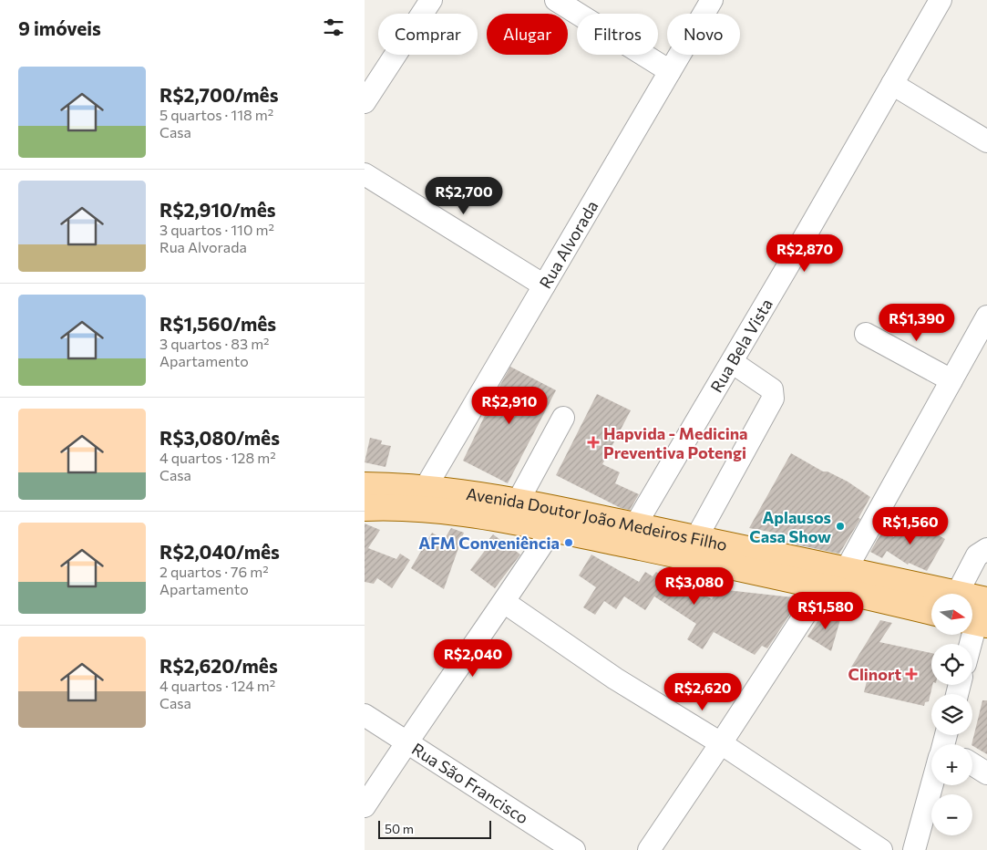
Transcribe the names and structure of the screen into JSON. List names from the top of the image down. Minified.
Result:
{"streets":{"main road":["Avenida Doutor João Medeiros Filho"],"street":["Rua Alvorada","Rua Bela Vista","Rua São Francisco"]},"crossings":[["Rua Alvorada","Avenida Doutor João Medeiros Filho"],["Rua Bela Vista","Avenida Doutor João Medeiros Filho"]],"places":{"health":["Hapvida - Medicina Preventiva Potengi","Clinort"],"other":["Aplausos Casa Show","AFM Conveniência"]},"scale_bar":"50 m","north":"right","page":{"heading":"9 imóveis","chip":["Comprar","Alugar","Filtros","Novo"],"list":[{"name":"R$2,700/mês","note":"5 quartos · 118 m² · Casa"},{"name":"R$2,910/mês","note":"3 quartos · 110 m² · Rua Alvorada"},{"name":"R$1,560/mês","note":"3 quartos · 83 m² · Apartamento"},{"name":"R$3,080/mês","note":"4 quartos · 128 m² · Casa"},{"name":"R$2,040/mês","note":"2 quartos · 76 m² · Apartamento"},{"name":"R$2,620/mês","note":"4 quartos · 124 m² · Casa"}],"price":["R$2,700","R$2,870","R$1,390","R$2,910","R$1,560","R$3,080","R$1,580","R$2,040","R$2,620"],"map_buttons":["+","−"],"scale":"50 m"}}
